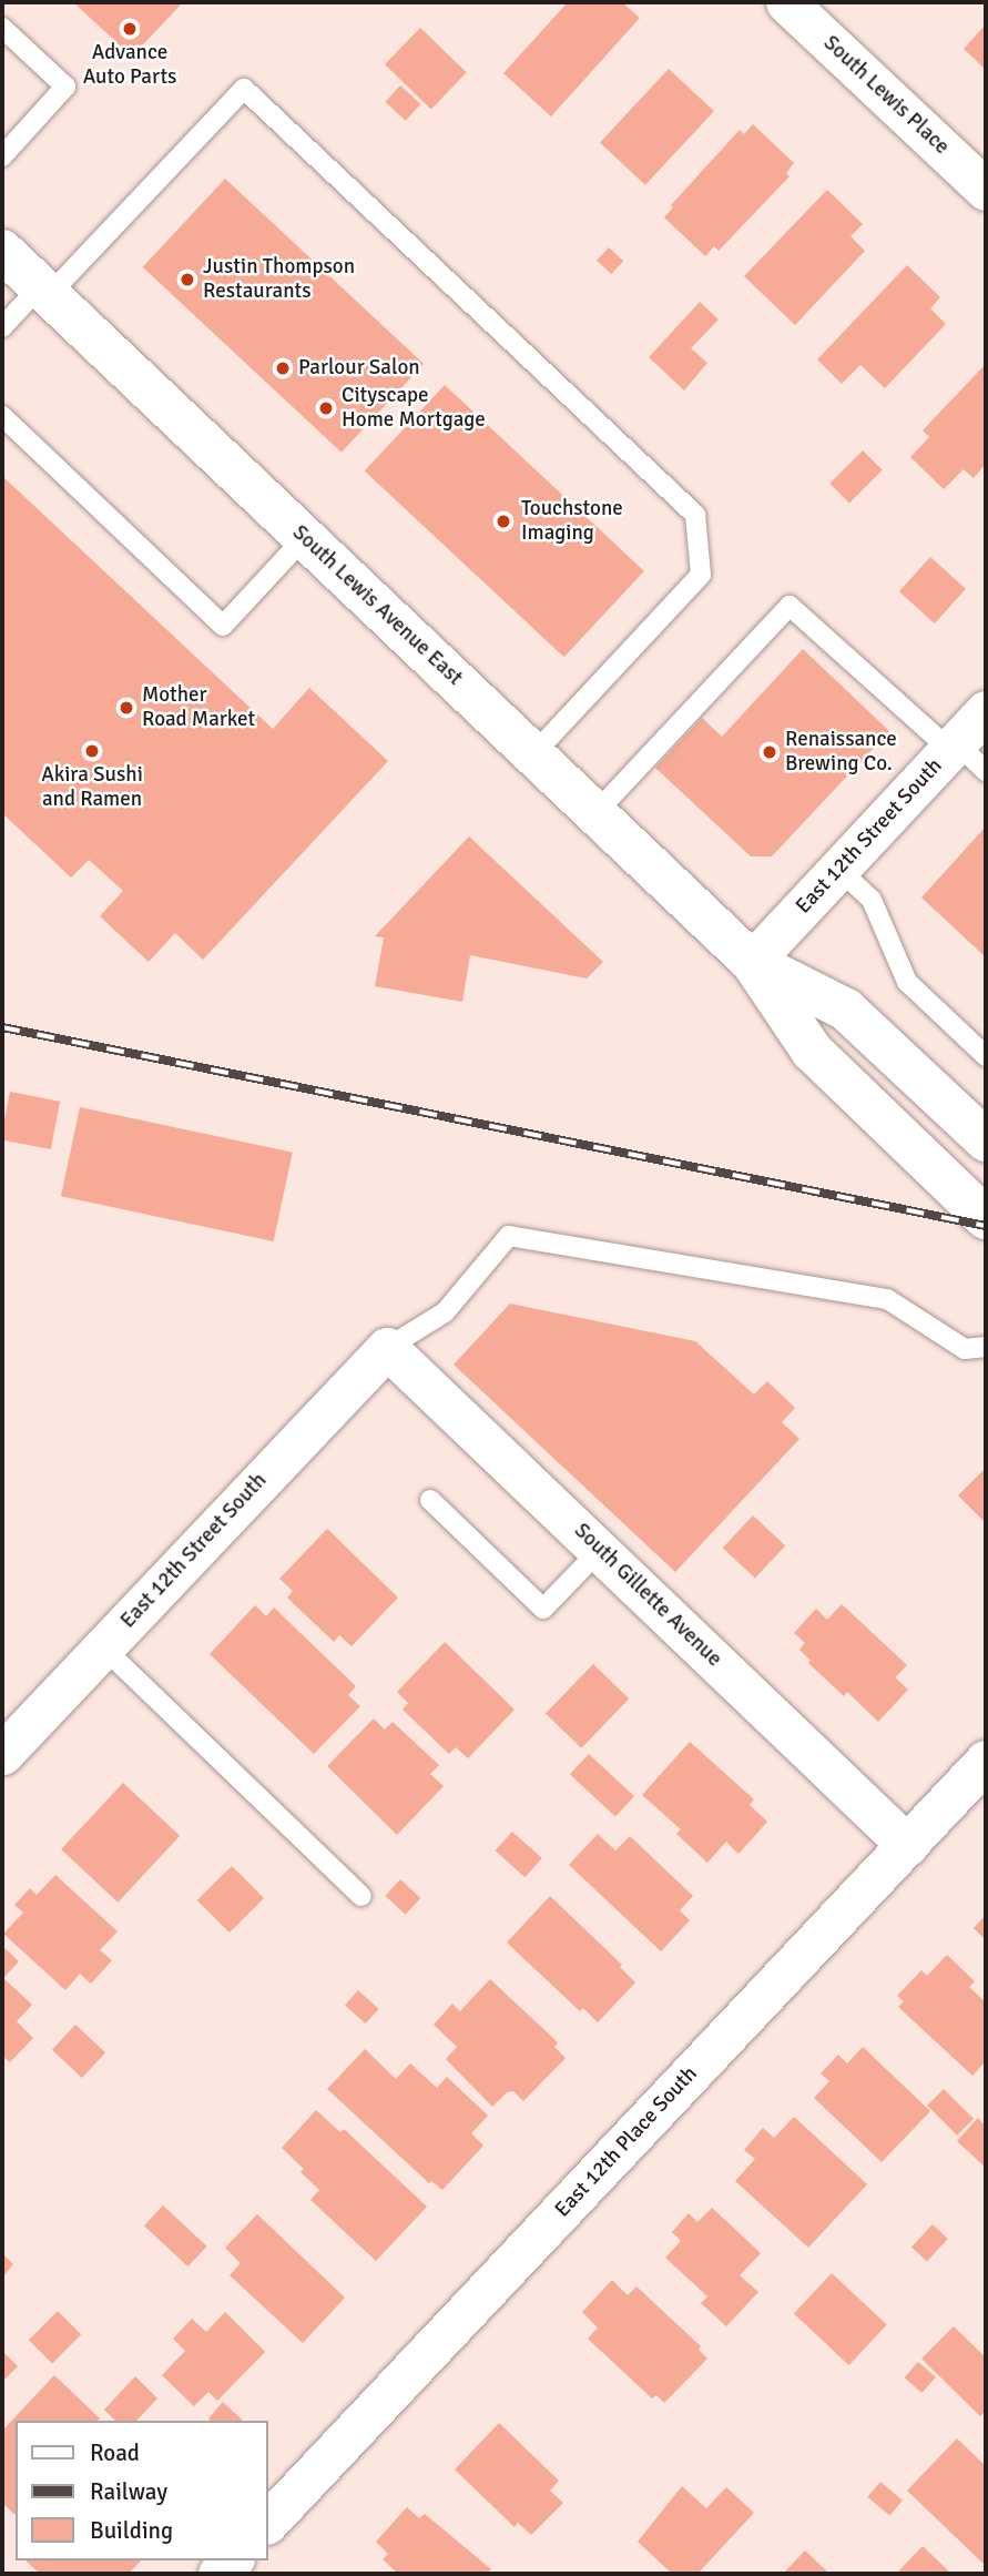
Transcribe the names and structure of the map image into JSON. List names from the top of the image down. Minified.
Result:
{"streets":{"street":["South Lewis Place","South Lewis Avenue East","East 12th Street South","South Gillette Avenue","East 12th Place South"]},"crossings":[["South Lewis Avenue East","East 12th Street South"],["East 12th Street South","South Gillette Avenue"],["South Gillette Avenue","East 12th Place South"]],"places":["Advance Auto Parts","Justin Thompson Restaurants","Parlour Salon","Cityscape Home Mortgage","Touchstone Imaging","Mother Road Market","Akira Sushi and Ramen","Renaissance Brewing Co."],"legend":["Road","Railway","Building"]}
